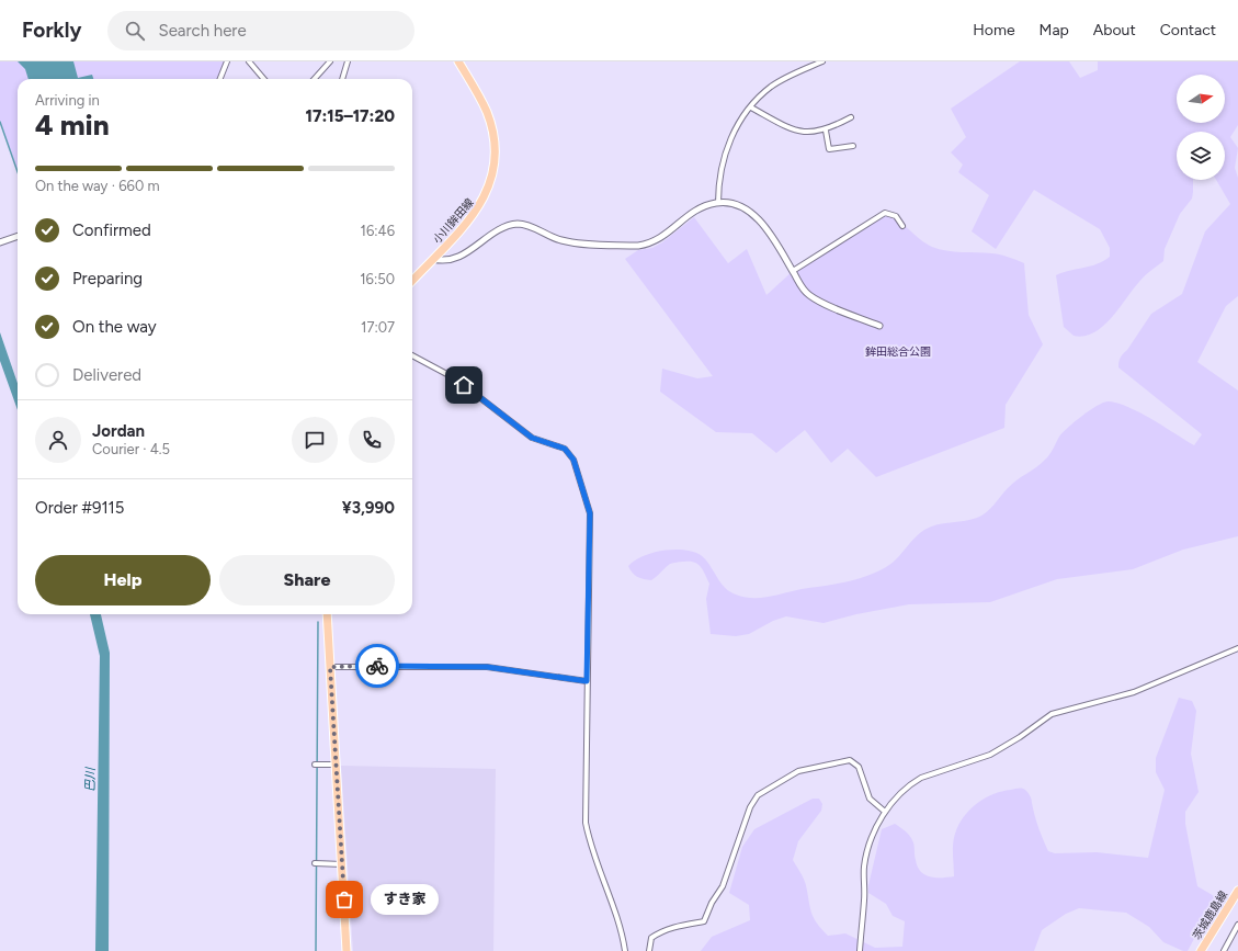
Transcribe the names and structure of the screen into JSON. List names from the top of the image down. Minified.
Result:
{"streets":{"main road":["小川鉾田線","茨城鹿島線"]},"water":["巴川"],"parks":["鉾田総合公園"],"places":["すき家"],"north":"right","page":{"header":"Forkly","search":"Search here","nav":["Home","Map","About","Contact"],"heading":["4 min","Arriving in","17:15–17:20"],"panel":["Jordan","Courier · 4.5","Order #9115","¥3,990"],"bar":"On the way · 660 m","list":[["Confirmed","16:46"],["Preparing","16:50"],["On the way","17:07"],"Delivered"],"buttons":["Help","Share"],"bubble":"すき家"}}
